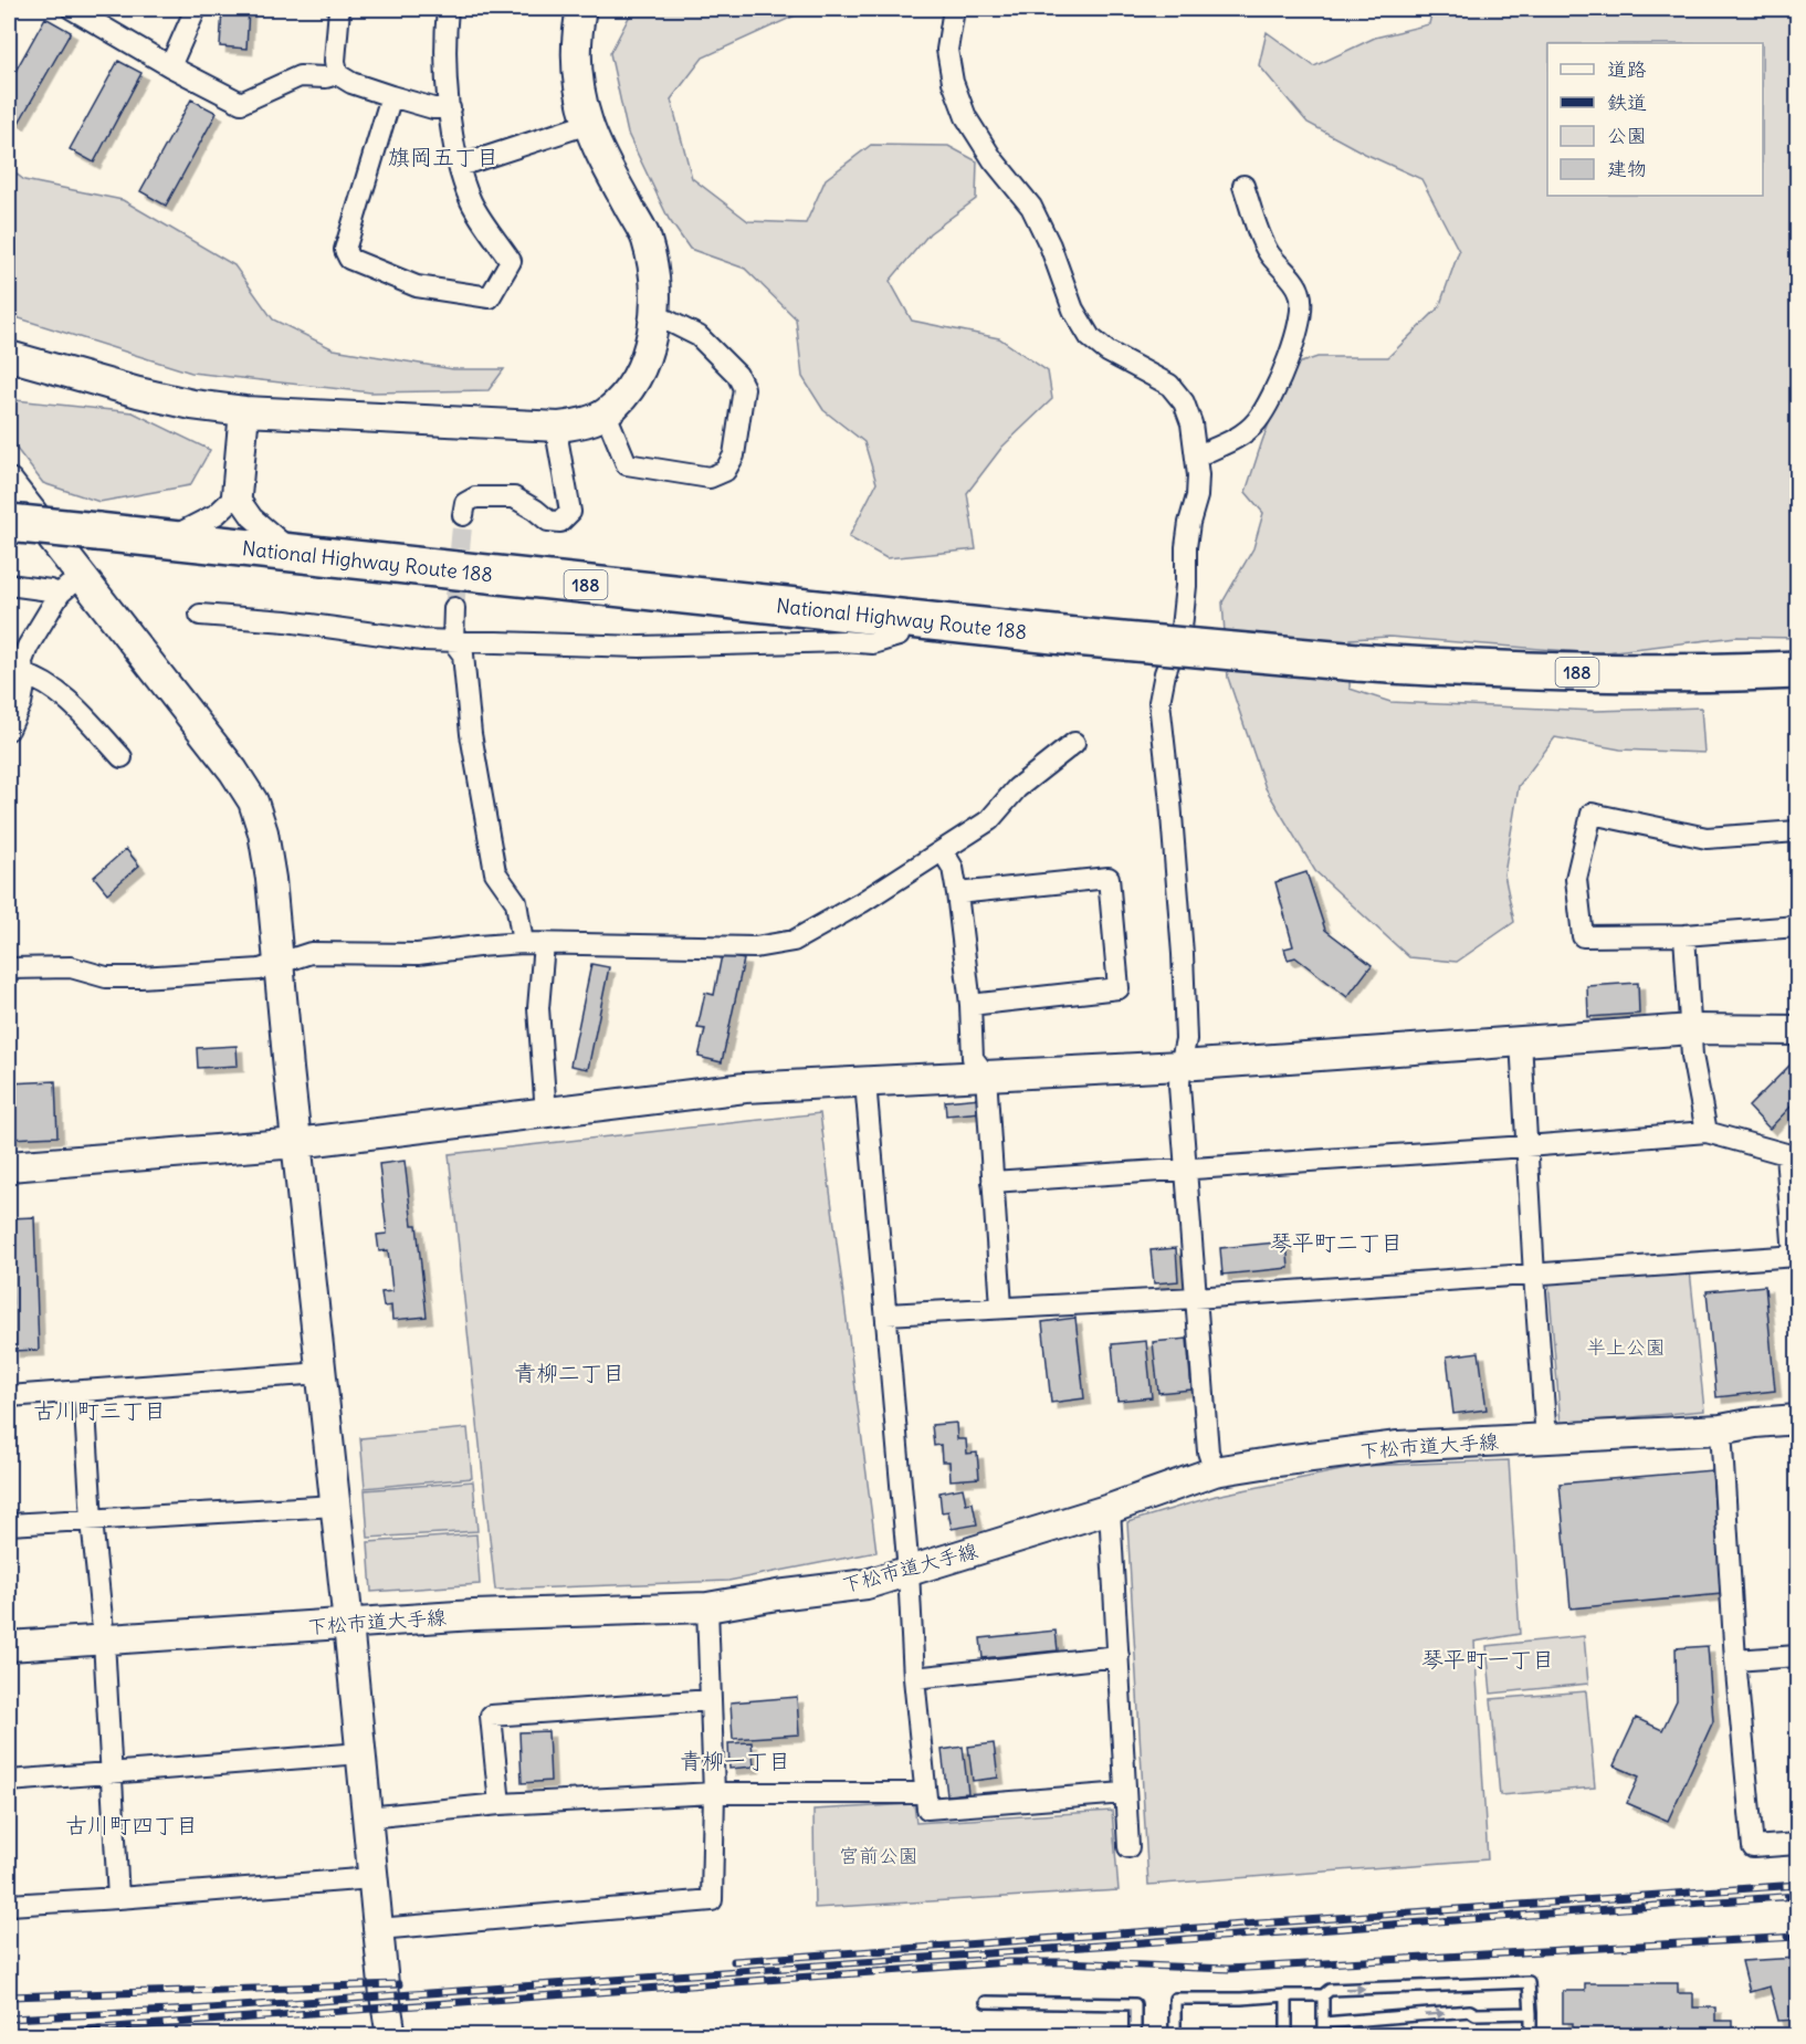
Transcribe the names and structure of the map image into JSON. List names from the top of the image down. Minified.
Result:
{"streets":{"highway":["National Highway Route 188","188"],"street":["下松市道大手線"]},"districts":["旗岡五丁目","琴平町二丁目","青柳二丁目","古川町三丁目","琴平町一丁目","青柳一丁目","古川町四丁目"],"parks":["半上公園","宮前公園"],"legend":["道路","鉄道","公園","建物"]}
